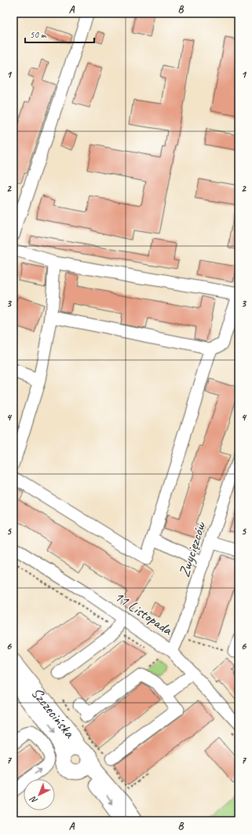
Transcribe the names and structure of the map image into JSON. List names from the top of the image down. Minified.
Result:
{"streets":{"main road":["Szczecińska"],"street":["Zwycięzców","11 Listopada"]},"crossings":[["Zwycięzców","11 Listopada"]],"scale_bar":"50 m","north":"bottom left","grid":{"columns":["A","B"],"rows":["1","2","3","4","5","6","7"]}}
